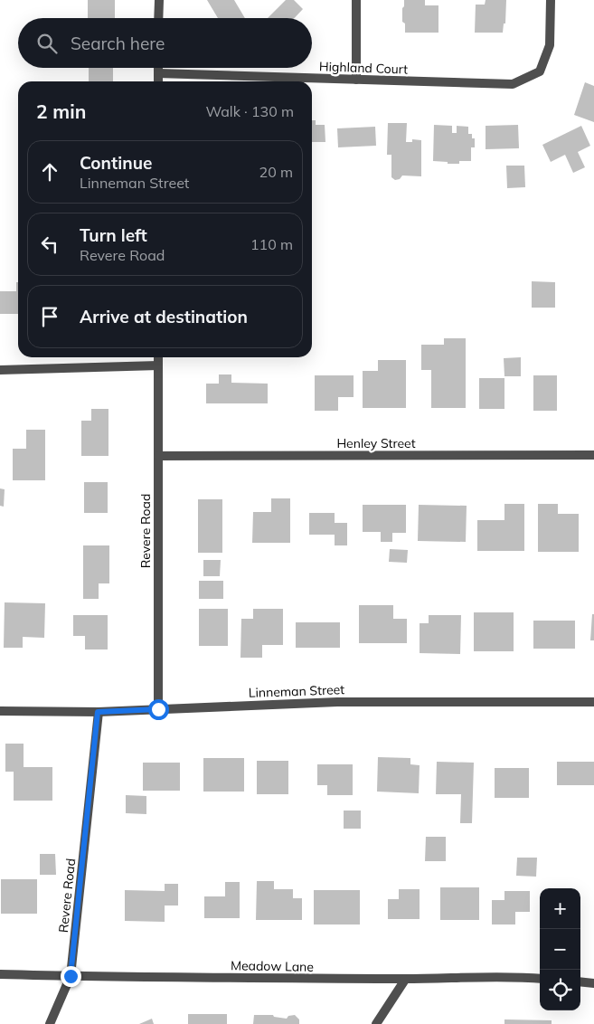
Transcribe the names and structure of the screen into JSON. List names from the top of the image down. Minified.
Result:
{"streets":{"street":["Highland Court","Henley Street","Revere Road","Linneman Street","Meadow Lane"]},"crossings":[["Henley Street","Revere Road"],["Revere Road","Linneman Street"],["Revere Road","Meadow Lane"]],"page":{"search":"Search here","heading":["2 min","Walk · 130 m"],"list":[["Continue","Linneman Street","20 m"],["Turn left","Revere Road","110 m"],"Arrive at destination"],"map_buttons":["+","−"]}}
